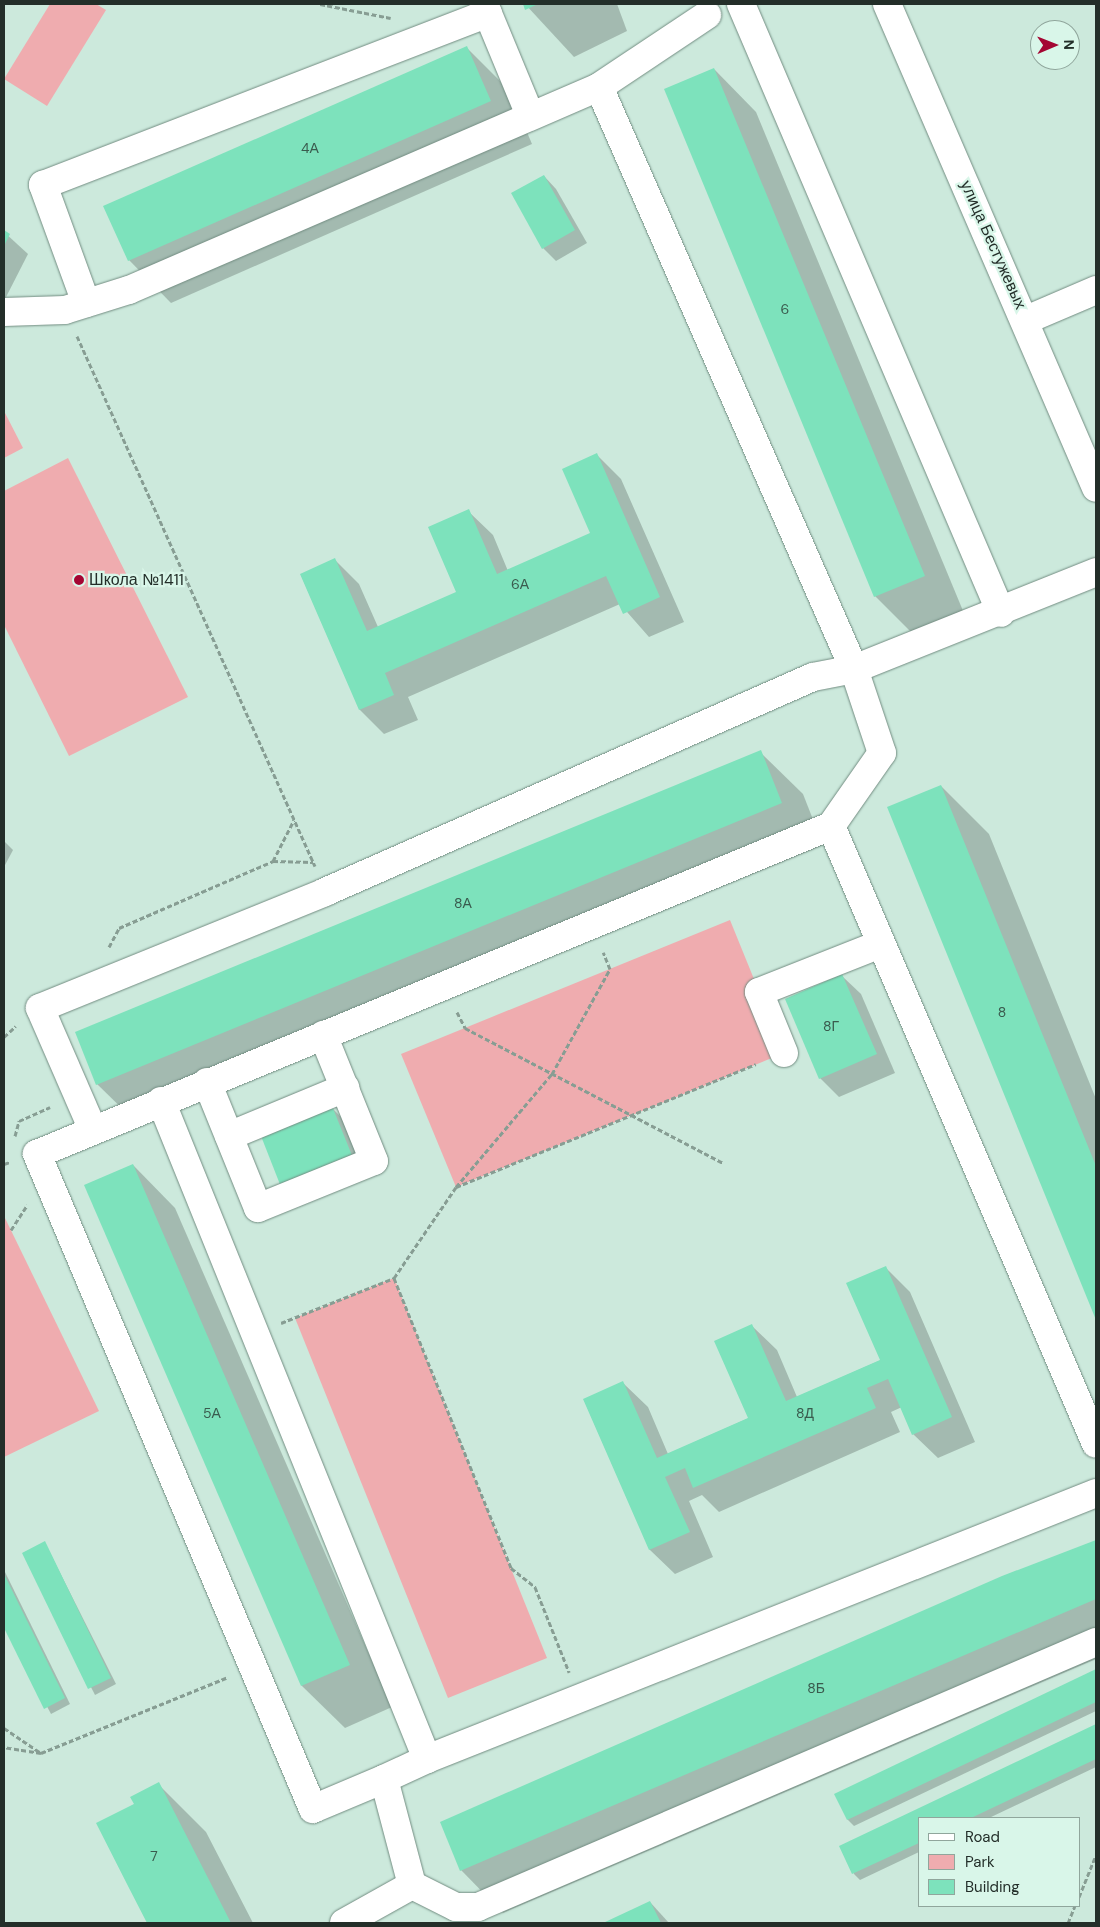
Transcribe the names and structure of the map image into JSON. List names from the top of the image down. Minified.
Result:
{"streets":{"street":["улица Бестужевых"]},"places":["Школа №1411"],"house_numbers":["4А","6","6А","8А","8","8Г","5А","8Д","8Б","7"],"legend":["Road","Park","Building"],"north":"right"}
